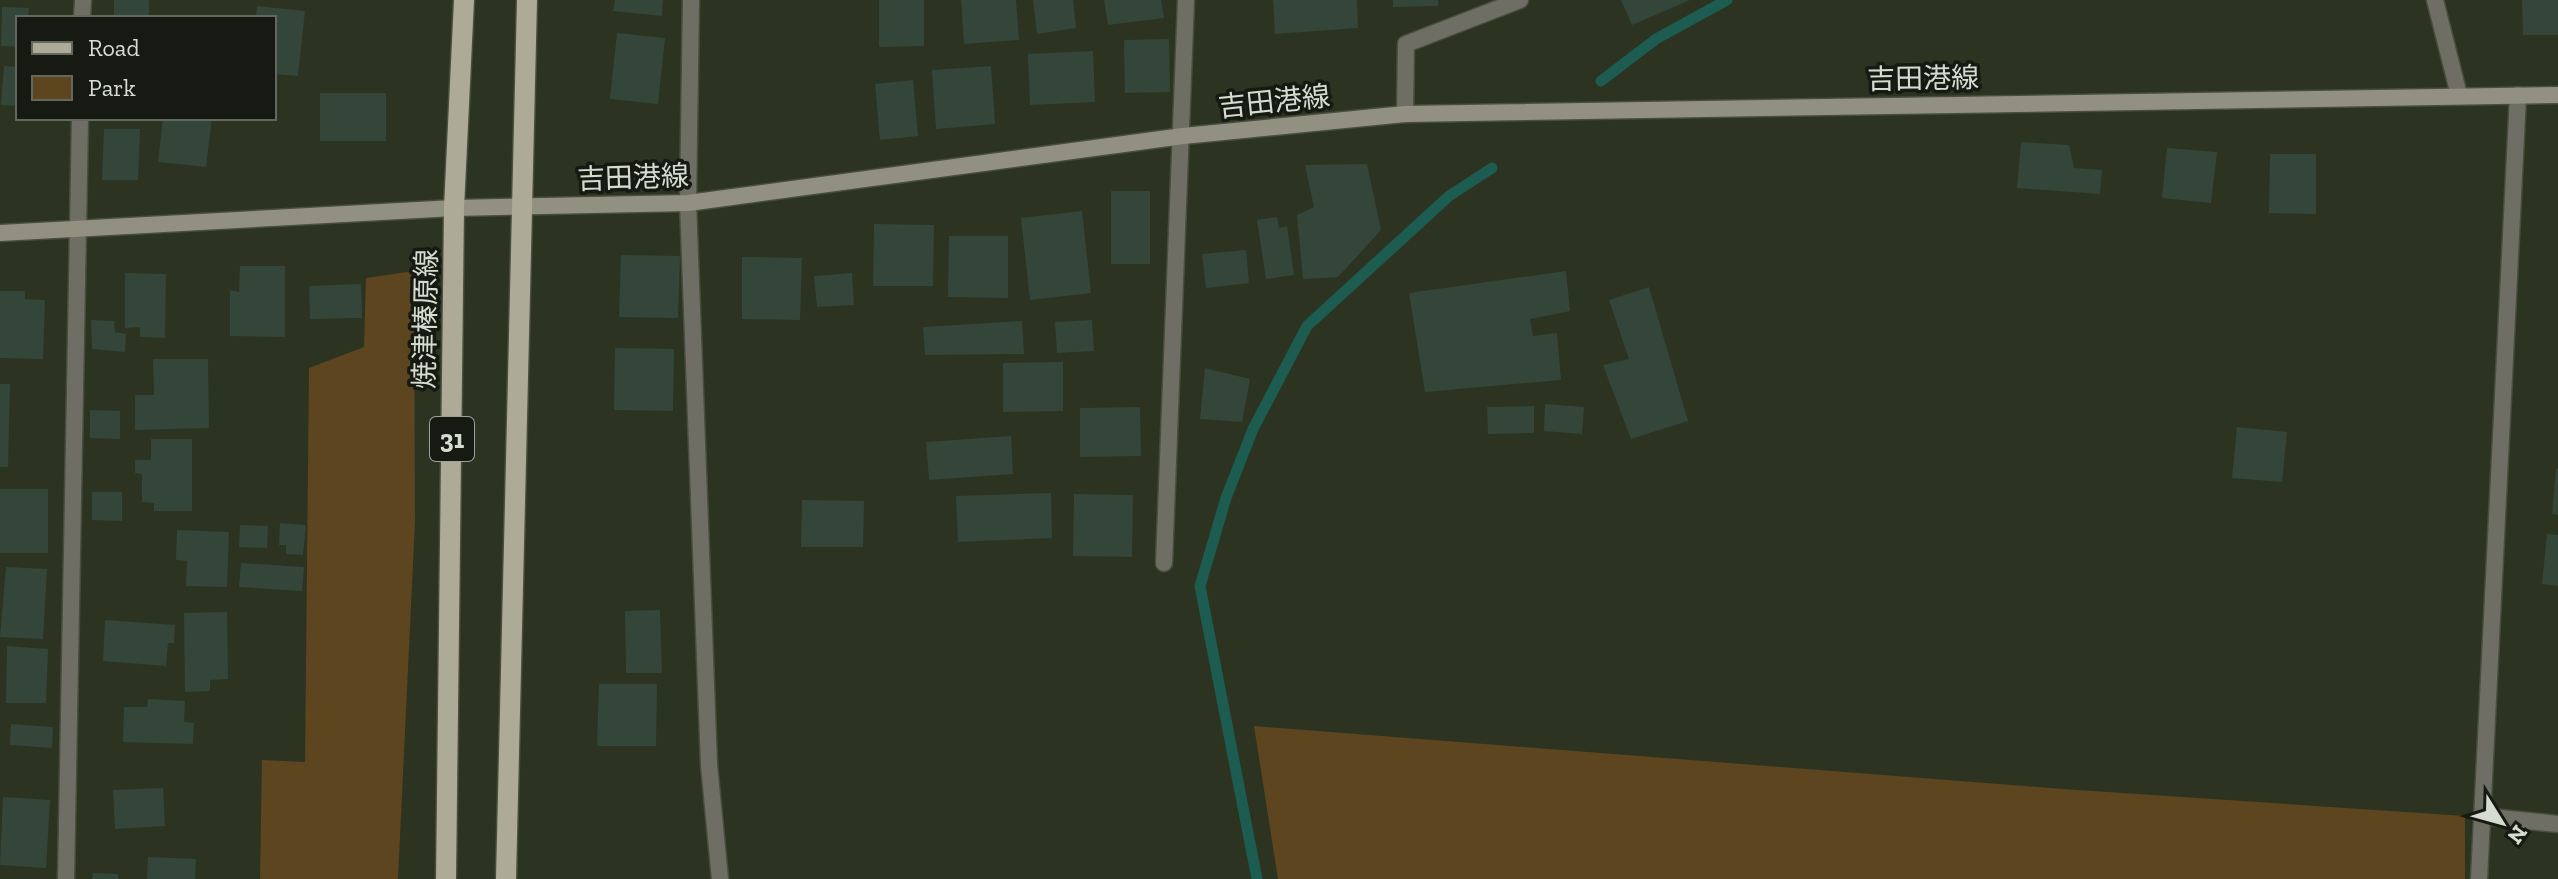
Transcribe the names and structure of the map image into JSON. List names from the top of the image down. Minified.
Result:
{"streets":{"main road":["吉田港線","焼津榛原線","31"]},"crossings":[["吉田港線","焼津榛原線"],["吉田港線","31"]],"legend":["Road","Park"],"north":"bottom right"}
